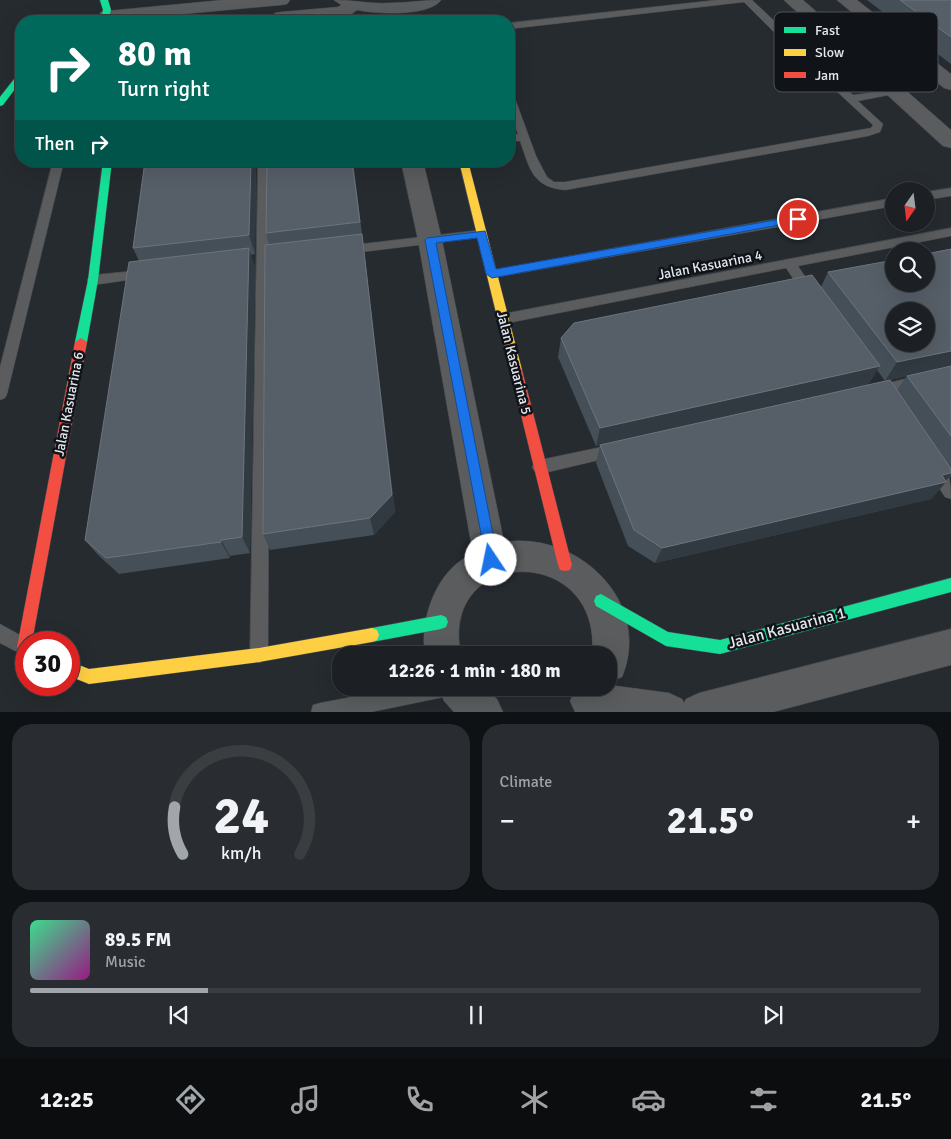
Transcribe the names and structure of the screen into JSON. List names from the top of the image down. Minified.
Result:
{"streets":{"street":["Jalan Kasuarina 5","Jalan Kasuarina 6","Jalan Kasuarina 1"],"lane":["Jalan Kasuarina 4"]},"crossings":[["Jalan Kasuarina 4","Jalan Kasuarina 5"]],"legend":["Fast","Slow","Jam"],"north":"bottom","page":{"turn":["80 m","Turn right"],"then":"Then","limit":"30","trip":"12:26 · 1 min · 180 m","tile":"Climate","heat":["−","21.5°","+"],"song":["89.5 FM","Music"],"tabs":["12:25","21.5°"],"gauge":["24","km/h"]}}
